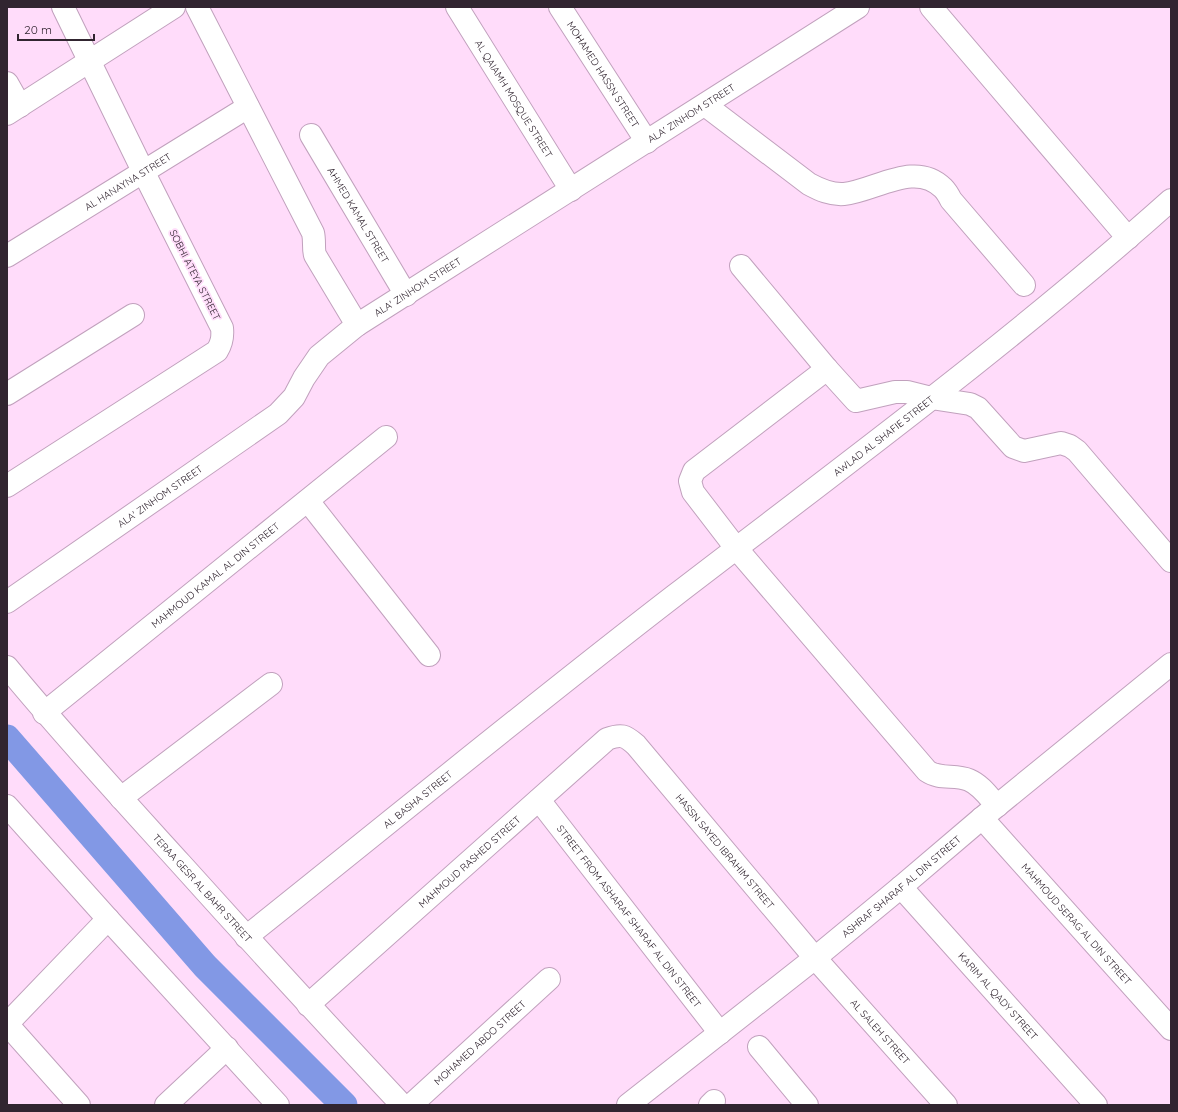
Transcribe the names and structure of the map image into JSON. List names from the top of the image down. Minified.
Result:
{"streets":{"street":["MOHAMED HASSN STREET","AL QAIAMH MOSQUE STREET","ALA' ZINHOM STREET","AL HANAYNA STREET","AHMED KAMAL STREET","SOBHI ATEYA STREET","AWLAD AL SHAFIE STREET","MAHMOUD KAMAL AL DIN STREET","AL BASHA STREET","HASSN SAYED IBRAHIM STREET","MAHMOUD RASHED STREET","ASHRAF SHARAF AL DIN STREET","TERAA GESR AL BAHR STREET","STREET FROM ASHARAF SHARAF AL DIN STREET","MAHMOUD SERAG AL DIN STREET","KARIM AL QADY STREET","AL SALEH STREET","MOHAMED ABDO STREET"]},"crossings":[["MOHAMED HASSN STREET","ALA' ZINHOM STREET"],["AL QAIAMH MOSQUE STREET","ALA' ZINHOM STREET"],["ALA' ZINHOM STREET","AHMED KAMAL STREET"],["AL HANAYNA STREET","SOBHI ATEYA STREET"],["AWLAD AL SHAFIE STREET","AL BASHA STREET"],["AWLAD AL SHAFIE STREET","MAHMOUD SERAG AL DIN STREET"],["MAHMOUD KAMAL AL DIN STREET","TERAA GESR AL BAHR STREET"],["AL BASHA STREET","TERAA GESR AL BAHR STREET"],["HASSN SAYED IBRAHIM STREET","MAHMOUD RASHED STREET"],["HASSN SAYED IBRAHIM STREET","ASHRAF SHARAF AL DIN STREET"],["HASSN SAYED IBRAHIM STREET","AL SALEH STREET"],["MAHMOUD RASHED STREET","TERAA GESR AL BAHR STREET"],["MAHMOUD RASHED STREET","STREET FROM ASHARAF SHARAF AL DIN STREET"],["ASHRAF SHARAF AL DIN STREET","STREET FROM ASHARAF SHARAF AL DIN STREET"],["ASHRAF SHARAF AL DIN STREET","MAHMOUD SERAG AL DIN STREET"],["ASHRAF SHARAF AL DIN STREET","KARIM AL QADY STREET"],["ASHRAF SHARAF AL DIN STREET","AL SALEH STREET"]],"scale_bar":"20 m"}
